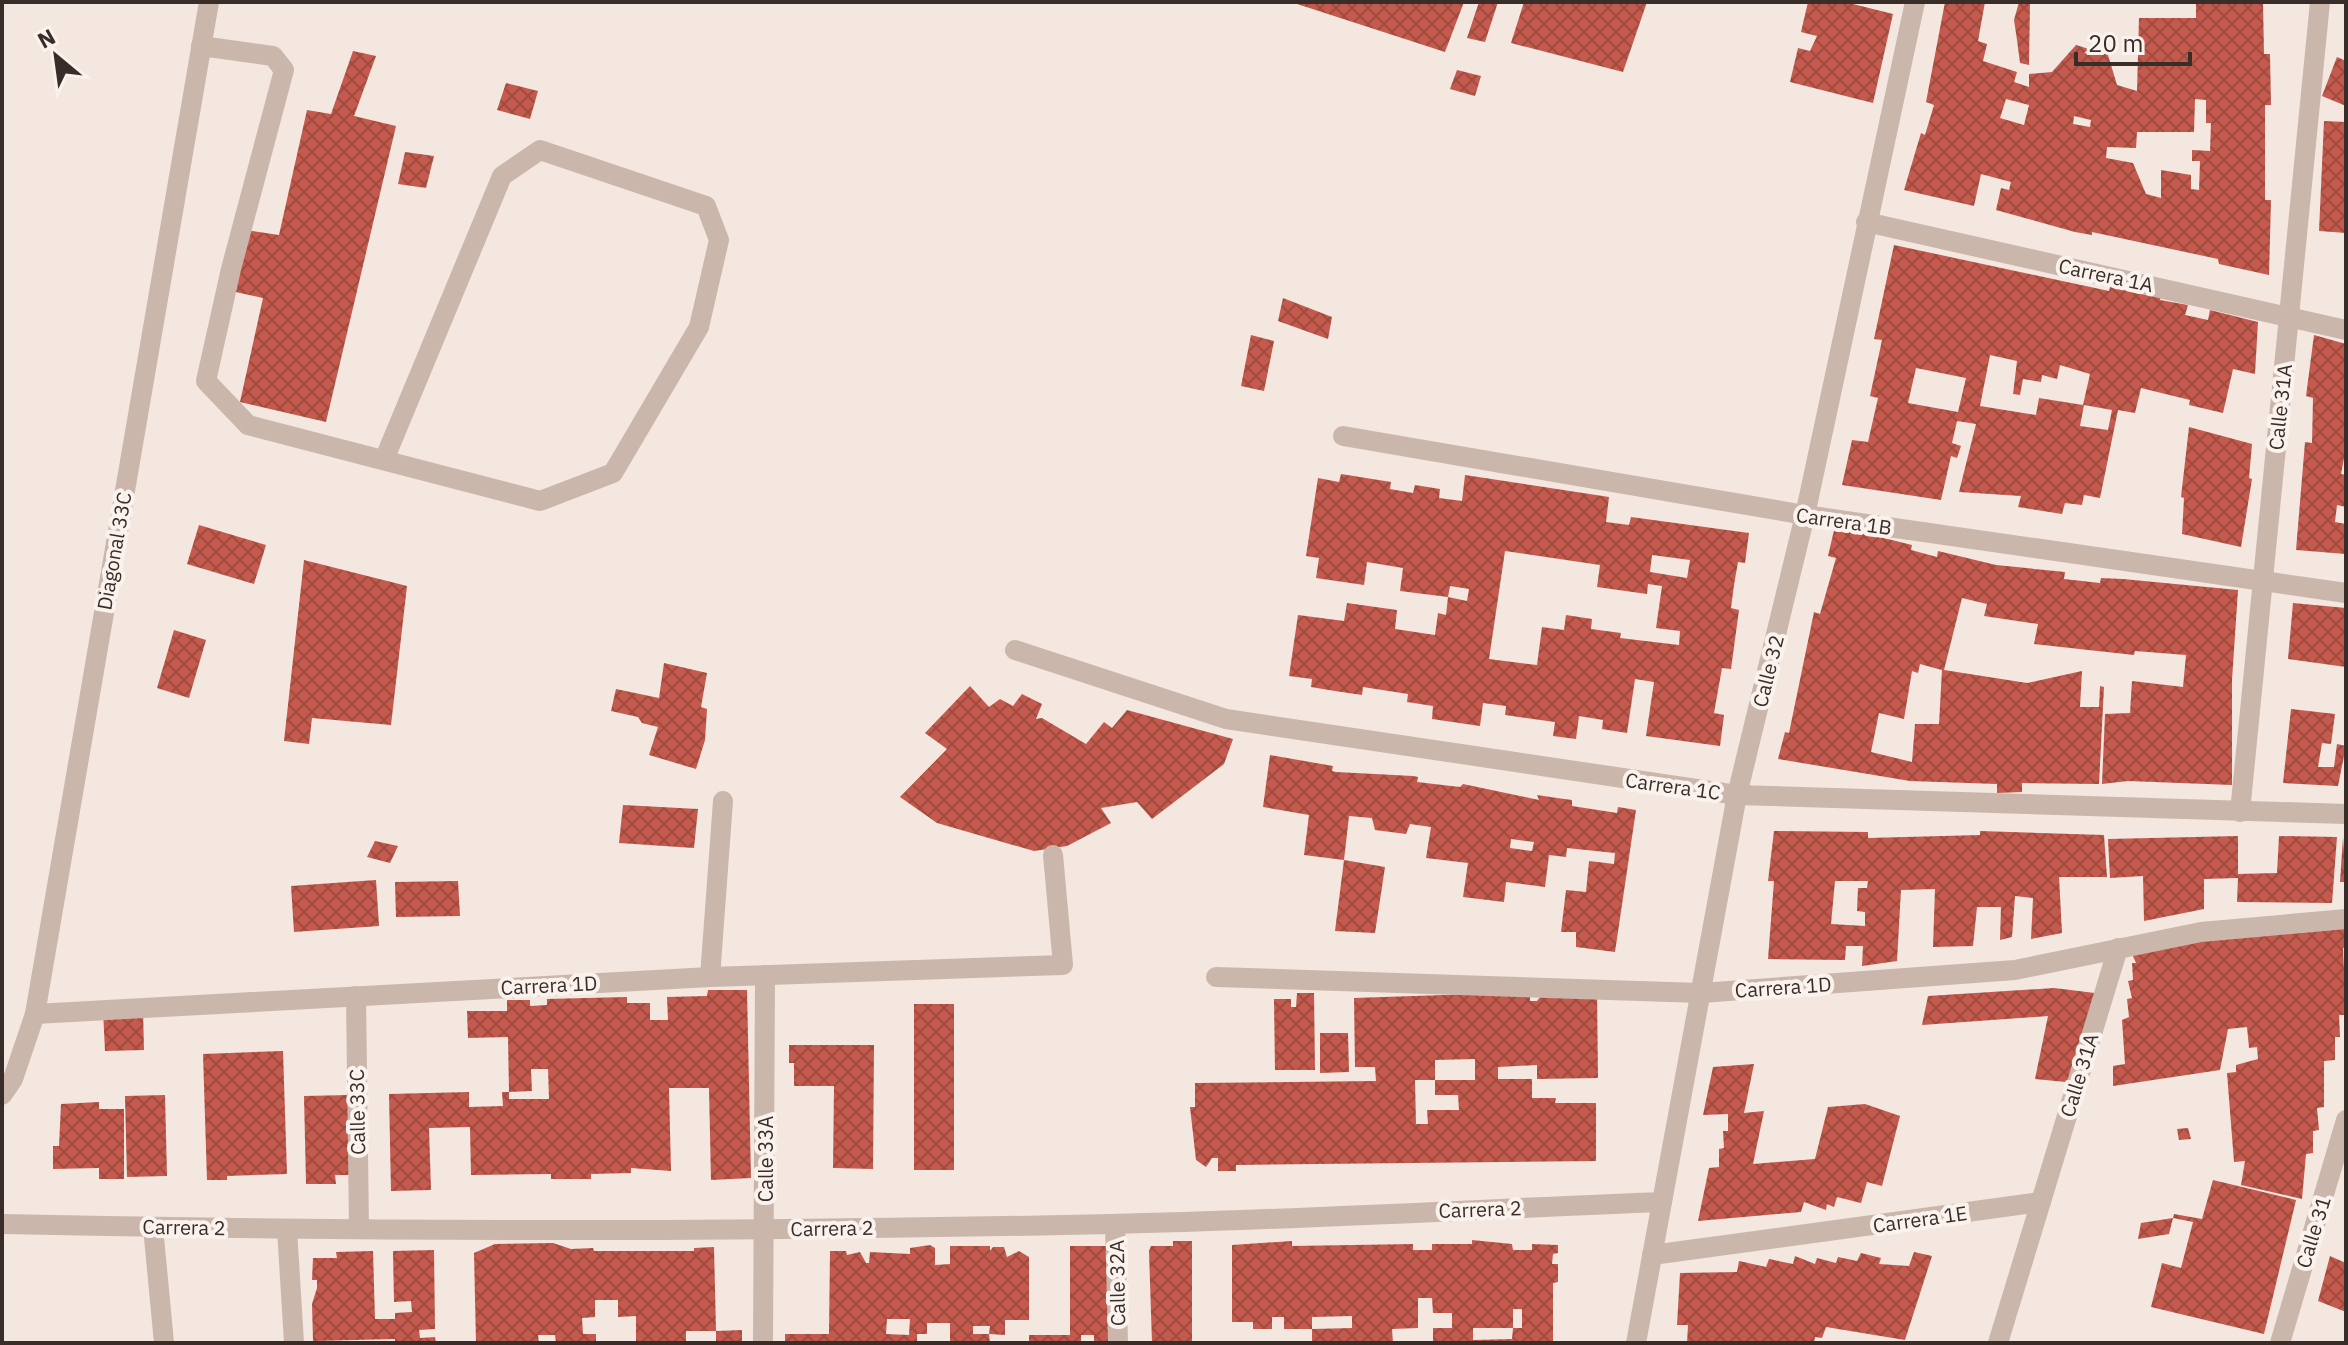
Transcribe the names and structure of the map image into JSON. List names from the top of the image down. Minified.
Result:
{"streets":{"street":["Carrera 1A","Calle 31A","Carrera 1B","Diagonal 33C","Calle 32","Carrera 1C","Carrera 1D","Calle 33C","Calle 33A","Carrera 2","Carrera 1E","Calle 31","Calle 32A"]},"crossings":[["Carrera 1A","Calle 31A"],["Carrera 1A","Calle 32"],["Calle 31A","Carrera 1B"],["Calle 31A","Carrera 1C"],["Calle 31A","Carrera 1D"],["Calle 31A","Carrera 1E"],["Carrera 1B","Calle 32"],["Diagonal 33C","Carrera 1D"],["Calle 32","Carrera 1C"],["Calle 32","Carrera 1D"],["Calle 32","Carrera 2"],["Calle 32","Carrera 1E"],["Carrera 1D","Calle 33C"],["Carrera 1D","Calle 33A"],["Calle 33C","Carrera 2"],["Calle 33A","Carrera 2"],["Carrera 2","Calle 32A"]],"scale_bar":"20 m","north":"top left"}
